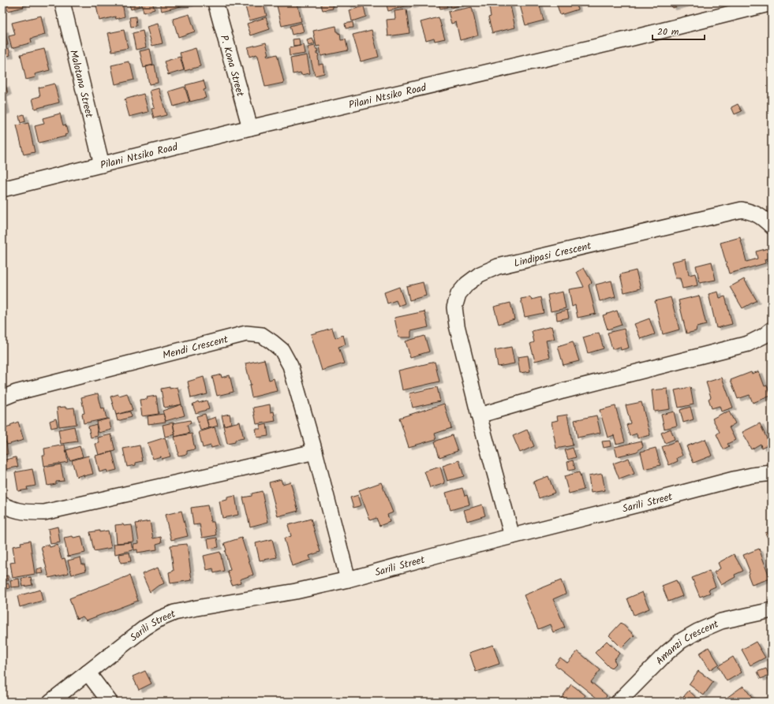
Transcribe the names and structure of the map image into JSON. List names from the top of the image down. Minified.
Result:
{"streets":{"street":["P. Kona Street","Malotana Street","Pilani Ntsiko Road","Lindipasi Crescent","Mendi Crescent","Sarili Street","Amanzi Crescent"]},"crossings":[["P. Kona Street","Pilani Ntsiko Road"],["Malotana Street","Pilani Ntsiko Road"],["Lindipasi Crescent","Sarili Street"],["Mendi Crescent","Sarili Street"]],"scale_bar":"20 m"}
